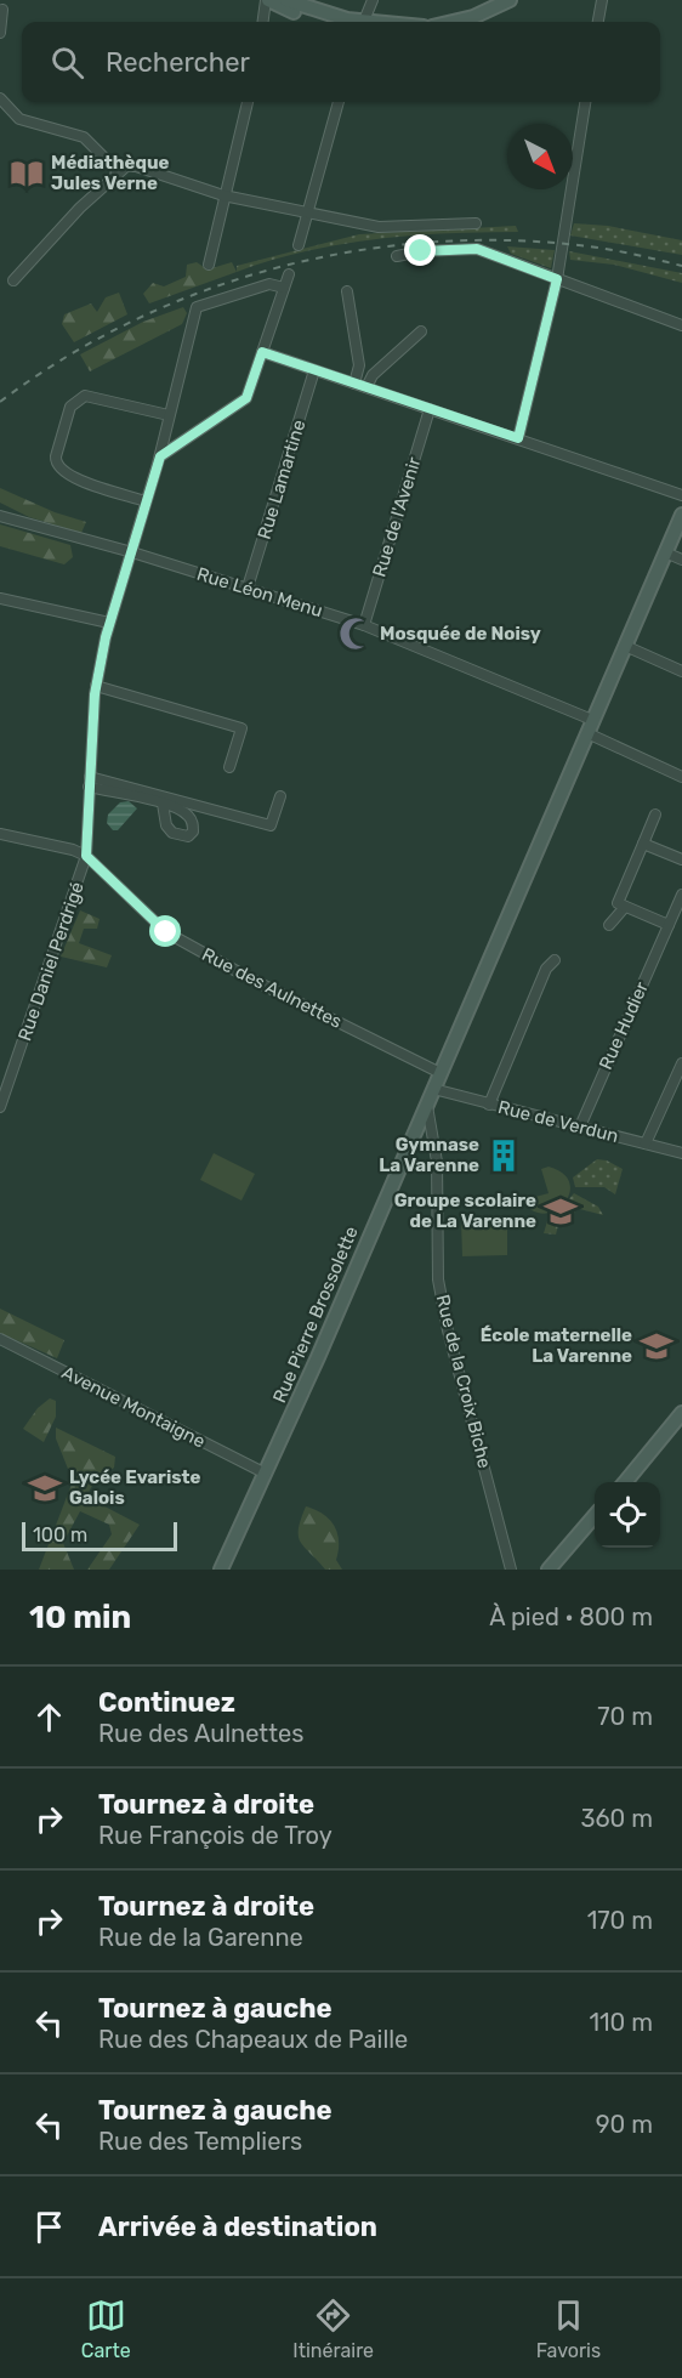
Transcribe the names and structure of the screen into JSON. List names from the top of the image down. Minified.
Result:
{"streets":{"main road":["Rue Pierre Brossolette"],"street":["Rue Lamartine","Rue de l'Avenir","Rue Léon Menu","Rue Daniel Perdrigé","Rue des Aulnettes","Rue Hudier","Rue de Verdun","Rue de la Croix Biche","Avenue Montaigne"]},"crossings":[["Rue Lamartine","Rue Léon Menu"],["Rue de l'Avenir","Rue Léon Menu"],["Rue Léon Menu","Rue Daniel Perdrigé"],["Rue Léon Menu","Rue Pierre Brossolette"],["Rue Daniel Perdrigé","Rue des Aulnettes"],["Rue des Aulnettes","Rue Pierre Brossolette"],["Rue Hudier","Rue de Verdun"],["Rue de Verdun","Rue Pierre Brossolette"],["Rue Pierre Brossolette","Rue de la Croix Biche"],["Rue Pierre Brossolette","Avenue Montaigne"]],"places":{"library":["Médiathèque Jules Verne"],"mosque":["Mosquée de Noisy"],"building":["Gymnase La Varenne"],"school or university":["Groupe scolaire de La Varenne","École maternelle La Varenne","Lycée Evariste Galois"]},"scale_bar":"100 m","north":"bottom right","page":{"search":"Rechercher","scale":"100 m","heading":["10 min","À pied · 800 m"],"list":[["Continuez","Rue des Aulnettes","70 m"],["Tournez à droite","Rue François de Troy","360 m"],["Tournez à droite","Rue de la Garenne","170 m"],["Tournez à gauche","Rue des Chapeaux de Paille","110 m"],["Tournez à gauche","Rue des Templiers","90 m"],"Arrivée à destination"],"nav":["Carte","Itinéraire","Favoris"]}}
